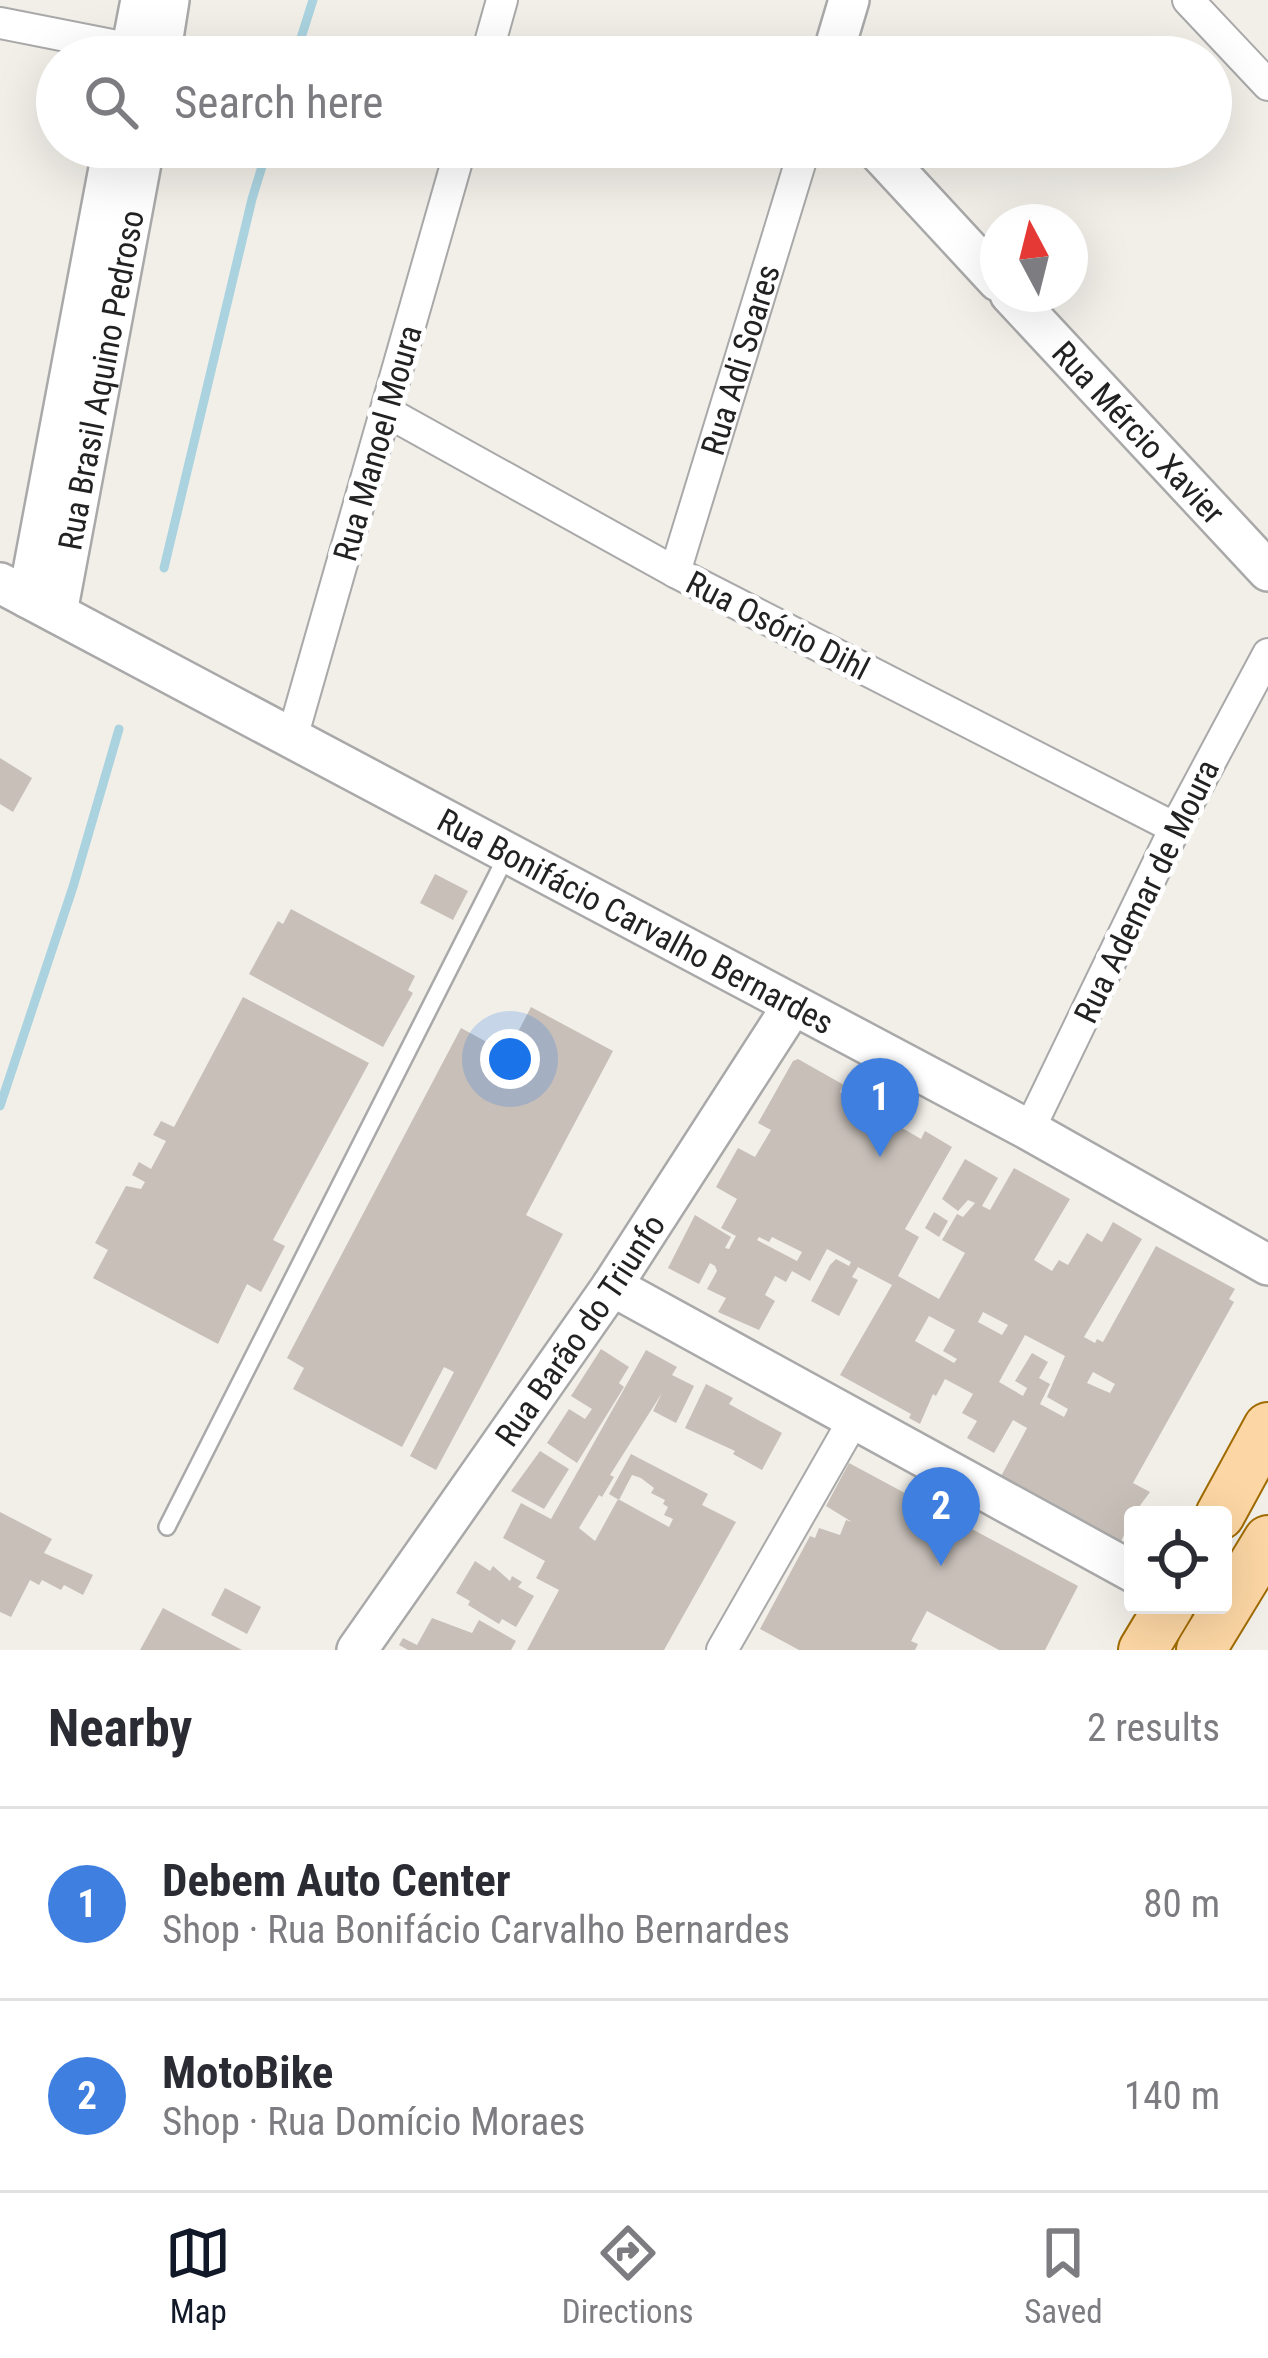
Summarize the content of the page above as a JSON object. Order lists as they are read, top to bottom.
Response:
{
  "streets": {
    "street": [
      "Rua Adi Soares",
      "Rua Brasil Aquino Pedroso",
      "Rua Mércio Xavier",
      "Rua Manoel Moura",
      "Rua Osório Dihl",
      "Rua Ademar de Moura",
      "Rua Bonifácio Carvalho Bernardes",
      "Rua Barão do Triunfo"
    ]
  },
  "crossings": [
    ["Rua Adi Soares", "Rua Osório Dihl"],
    ["Rua Brasil Aquino Pedroso", "Rua Bonifácio Carvalho Bernardes"],
    ["Rua Manoel Moura", "Rua Osório Dihl"],
    ["Rua Manoel Moura", "Rua Bonifácio Carvalho Bernardes"],
    ["Rua Osório Dihl", "Rua Ademar de Moura"],
    ["Rua Ademar de Moura", "Rua Bonifácio Carvalho Bernardes"],
    ["Rua Bonifácio Carvalho Bernardes", "Rua Barão do Triunfo"]
  ],
  "north": "top",
  "page": {
    "search": "Search here",
    "pins": ["1", "2"],
    "heading": ["Nearby", "2 results"],
    "list": [
      {
        "mark": "1",
        "name": "Debem Auto Center",
        "note": "Shop · Rua Bonifácio Carvalho Bernardes",
        "value": "80 m"
      },
      {
        "mark": "2",
        "name": "MotoBike",
        "note": "Shop · Rua Domício Moraes",
        "value": "140 m"
      }
    ],
    "nav": ["Map", "Directions", "Saved"]
  }
}
